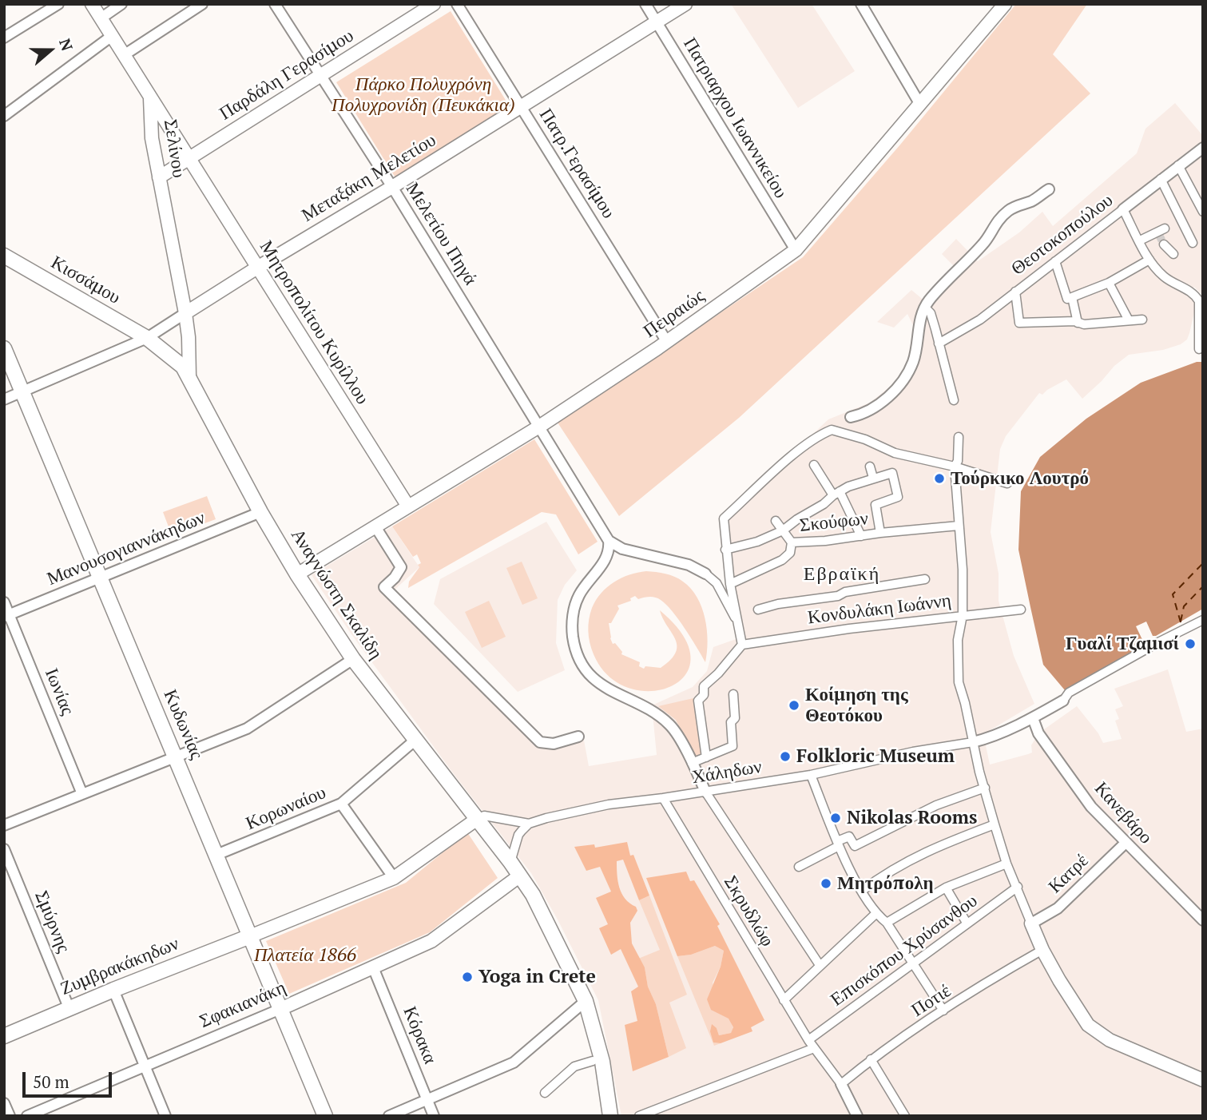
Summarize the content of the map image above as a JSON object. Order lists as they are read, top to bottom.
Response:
{
  "streets": {
    "main road": [
      "Κισσάμου",
      "Αναγνώστη Σκαλίδη",
      "Κυδωνίας",
      "Ζυμβρακάκηδων"
    ],
    "street": [
      "Παρδάλη Γερασίμου",
      "Πατριαρχου Ιωαννικείου",
      "Σελίνου",
      "Πατρ.Γερασίμου",
      "Μεταξάκη Μελετίου",
      "Μελετίου Πηγά",
      "Θεοτοκοπούλου",
      "Πειραιώς",
      "Μητροπολίτου Κυρίλλου",
      "Σκούφων",
      "Μανουσογιαννάκηδων",
      "Κονδυλάκη Ιωάννη",
      "Ιωνίας",
      "Χάληδων",
      "Κορωναίου",
      "Κανεβάρο",
      "Κατρέ",
      "Σκρυδλώφ",
      "Σμύρνης",
      "Επισκόπου Χρύσανθου",
      "Ποτιέ",
      "Σφακιανάκη",
      "Κόρακα"
    ]
  },
  "crossings": [
    ["Παρδάλη Γερασίμου", "Σελίνου"],
    ["Παρδάλη Γερασίμου", "Μελετίου Πηγά"],
    ["Παρδάλη Γερασίμου", "Μητροπολίτου Κυρίλλου"],
    ["Πατριαρχου Ιωαννικείου", "Μεταξάκη Μελετίου"],
    ["Πατριαρχου Ιωαννικείου", "Πειραιώς"],
    ["Σελίνου", "Μεταξάκη Μελετίου"],
    ["Σελίνου", "Μητροπολίτου Κυρίλλου"],
    ["Σελίνου", "Αναγνώστη Σκαλίδη"],
    ["Πατρ.Γερασίμου", "Μεταξάκη Μελετίου"],
    ["Πατρ.Γερασίμου", "Πειραιώς"],
    ["Μεταξάκη Μελετίου", "Μελετίου Πηγά"],
    ["Μεταξάκη Μελετίου", "Μητροπολίτου Κυρίλλου"],
    ["Μελετίου Πηγά", "Πειραιώς"],
    ["Κισσάμου", "Αναγνώστη Σκαλίδη"],
    ["Πειραιώς", "Μητροπολίτου Κυρίλλου"],
    ["Πειραιώς", "Αναγνώστη Σκαλίδη"],
    ["Μανουσογιαννάκηδων", "Αναγνώστη Σκαλίδη"],
    ["Μανουσογιαννάκηδων", "Ιωνίας"],
    ["Μανουσογιαννάκηδων", "Κυδωνίας"],
    ["Αναγνώστη Σκαλίδη", "Κορωναίου"],
    ["Αναγνώστη Σκαλίδη", "Σφακιανάκη"],
    ["Κυδωνίας", "Κορωναίου"],
    ["Κυδωνίας", "Ζυμβρακάκηδων"],
    ["Κυδωνίας", "Σφακιανάκη"],
    ["Χάληδων", "Σκρυδλώφ"],
    ["Κανεβάρο", "Κατρέ"],
    ["Σκρυδλώφ", "Επισκόπου Χρύσανθου"],
    ["Σκρυδλώφ", "Ποτιέ"],
    ["Σμύρνης", "Ζυμβρακάκηδων"],
    ["Σφακιανάκη", "Κόρακα"]
  ],
  "districts": ["Εβραϊκή"],
  "parks": ["Πάρκο Πολυχρόνη Πολυχρονίδη (Πευκάκια)", "Πλατεία 1866"],
  "places": [
    "Τούρκικο Λουτρό",
    "Γυαλί Τζαμισί",
    "Κοίμηση της Θεοτόκου",
    "Folkloric Museum",
    "Nikolas Rooms",
    "Μητρόπολη",
    "Yoga in Crete"
  ],
  "scale_bar": "50 m",
  "north": "right"
}
